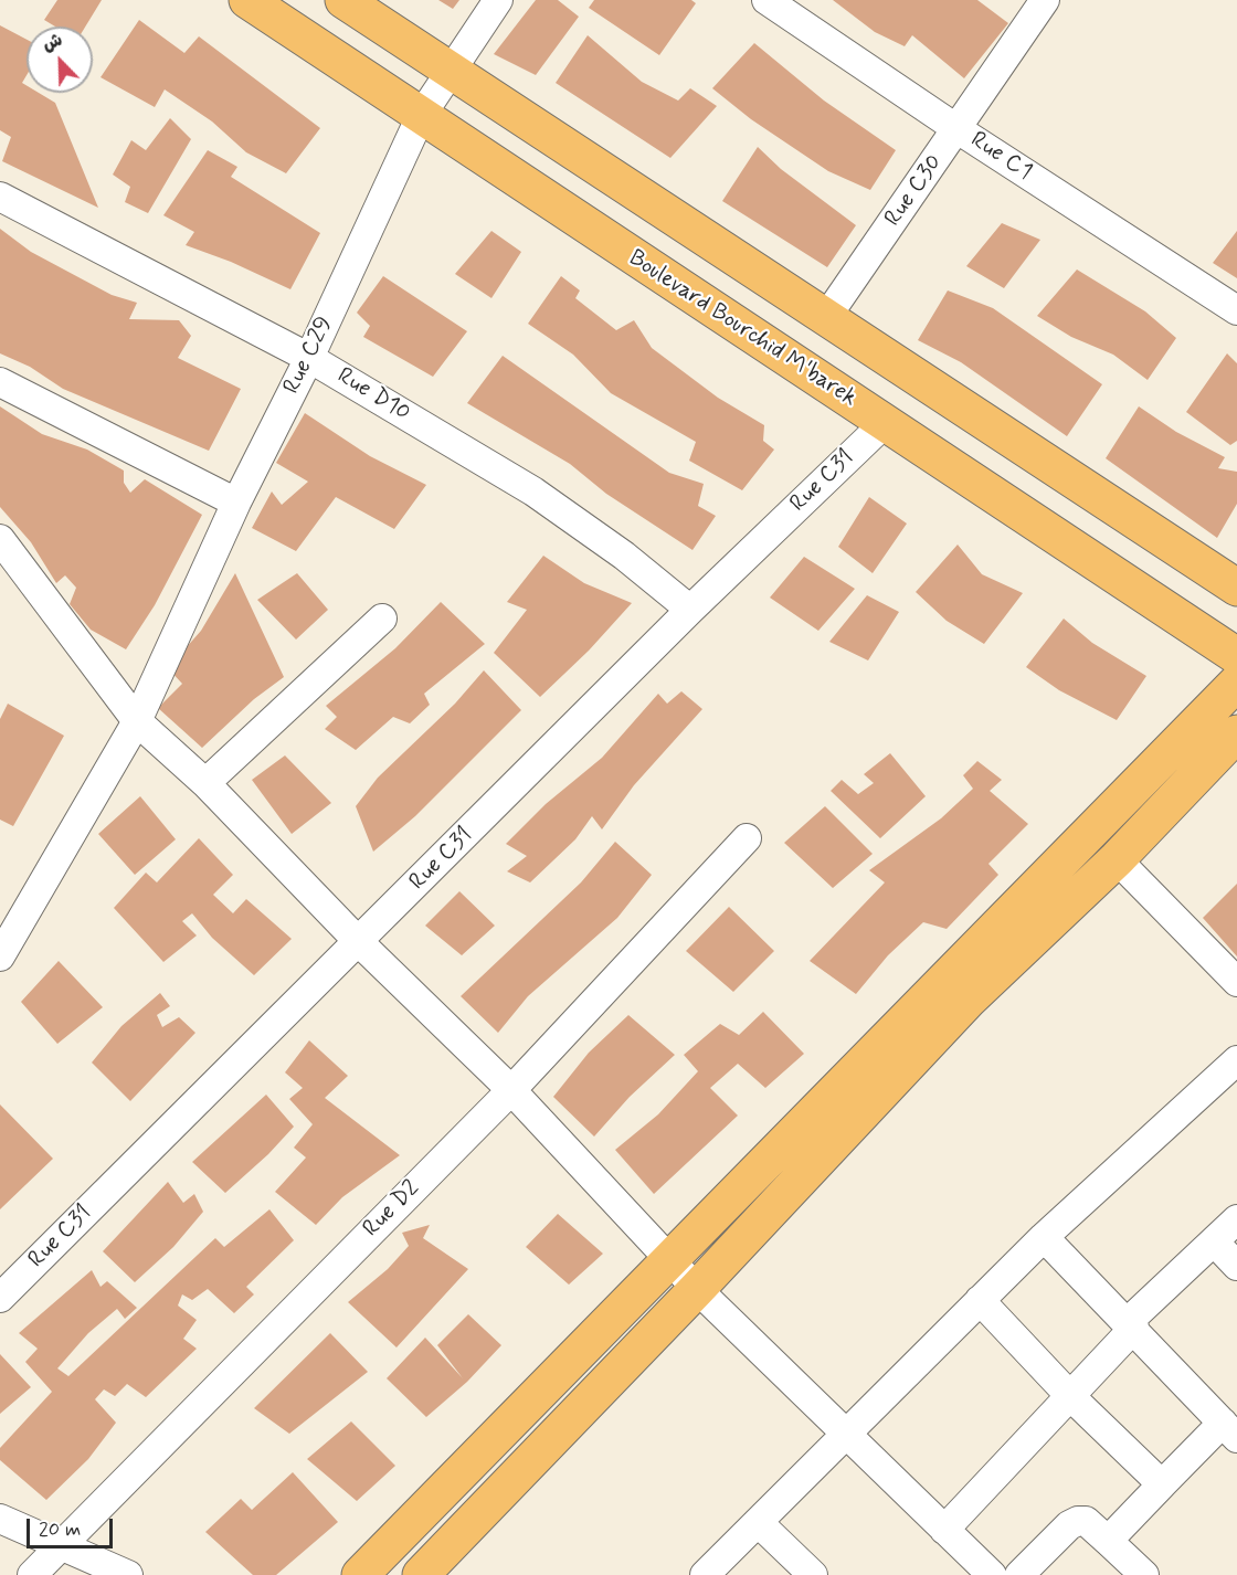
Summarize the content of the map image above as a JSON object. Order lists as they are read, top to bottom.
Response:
{
  "streets": {
    "main road": ["Boulevard Bourchid M'barek"],
    "street": [
      "Rue C1",
      "Rue C30",
      "Rue C29",
      "Rue D10",
      "Rue C31",
      "Rue D2"
    ]
  },
  "crossings": [
    ["Rue C1", "Rue C30"],
    ["Boulevard Bourchid M'barek", "Rue C29"],
    ["Boulevard Bourchid M'barek", "Rue C31"],
    ["Rue C29", "Rue D10"],
    ["Rue D10", "Rue C31"]
  ],
  "scale_bar": "20 m",
  "north": "top left"
}
